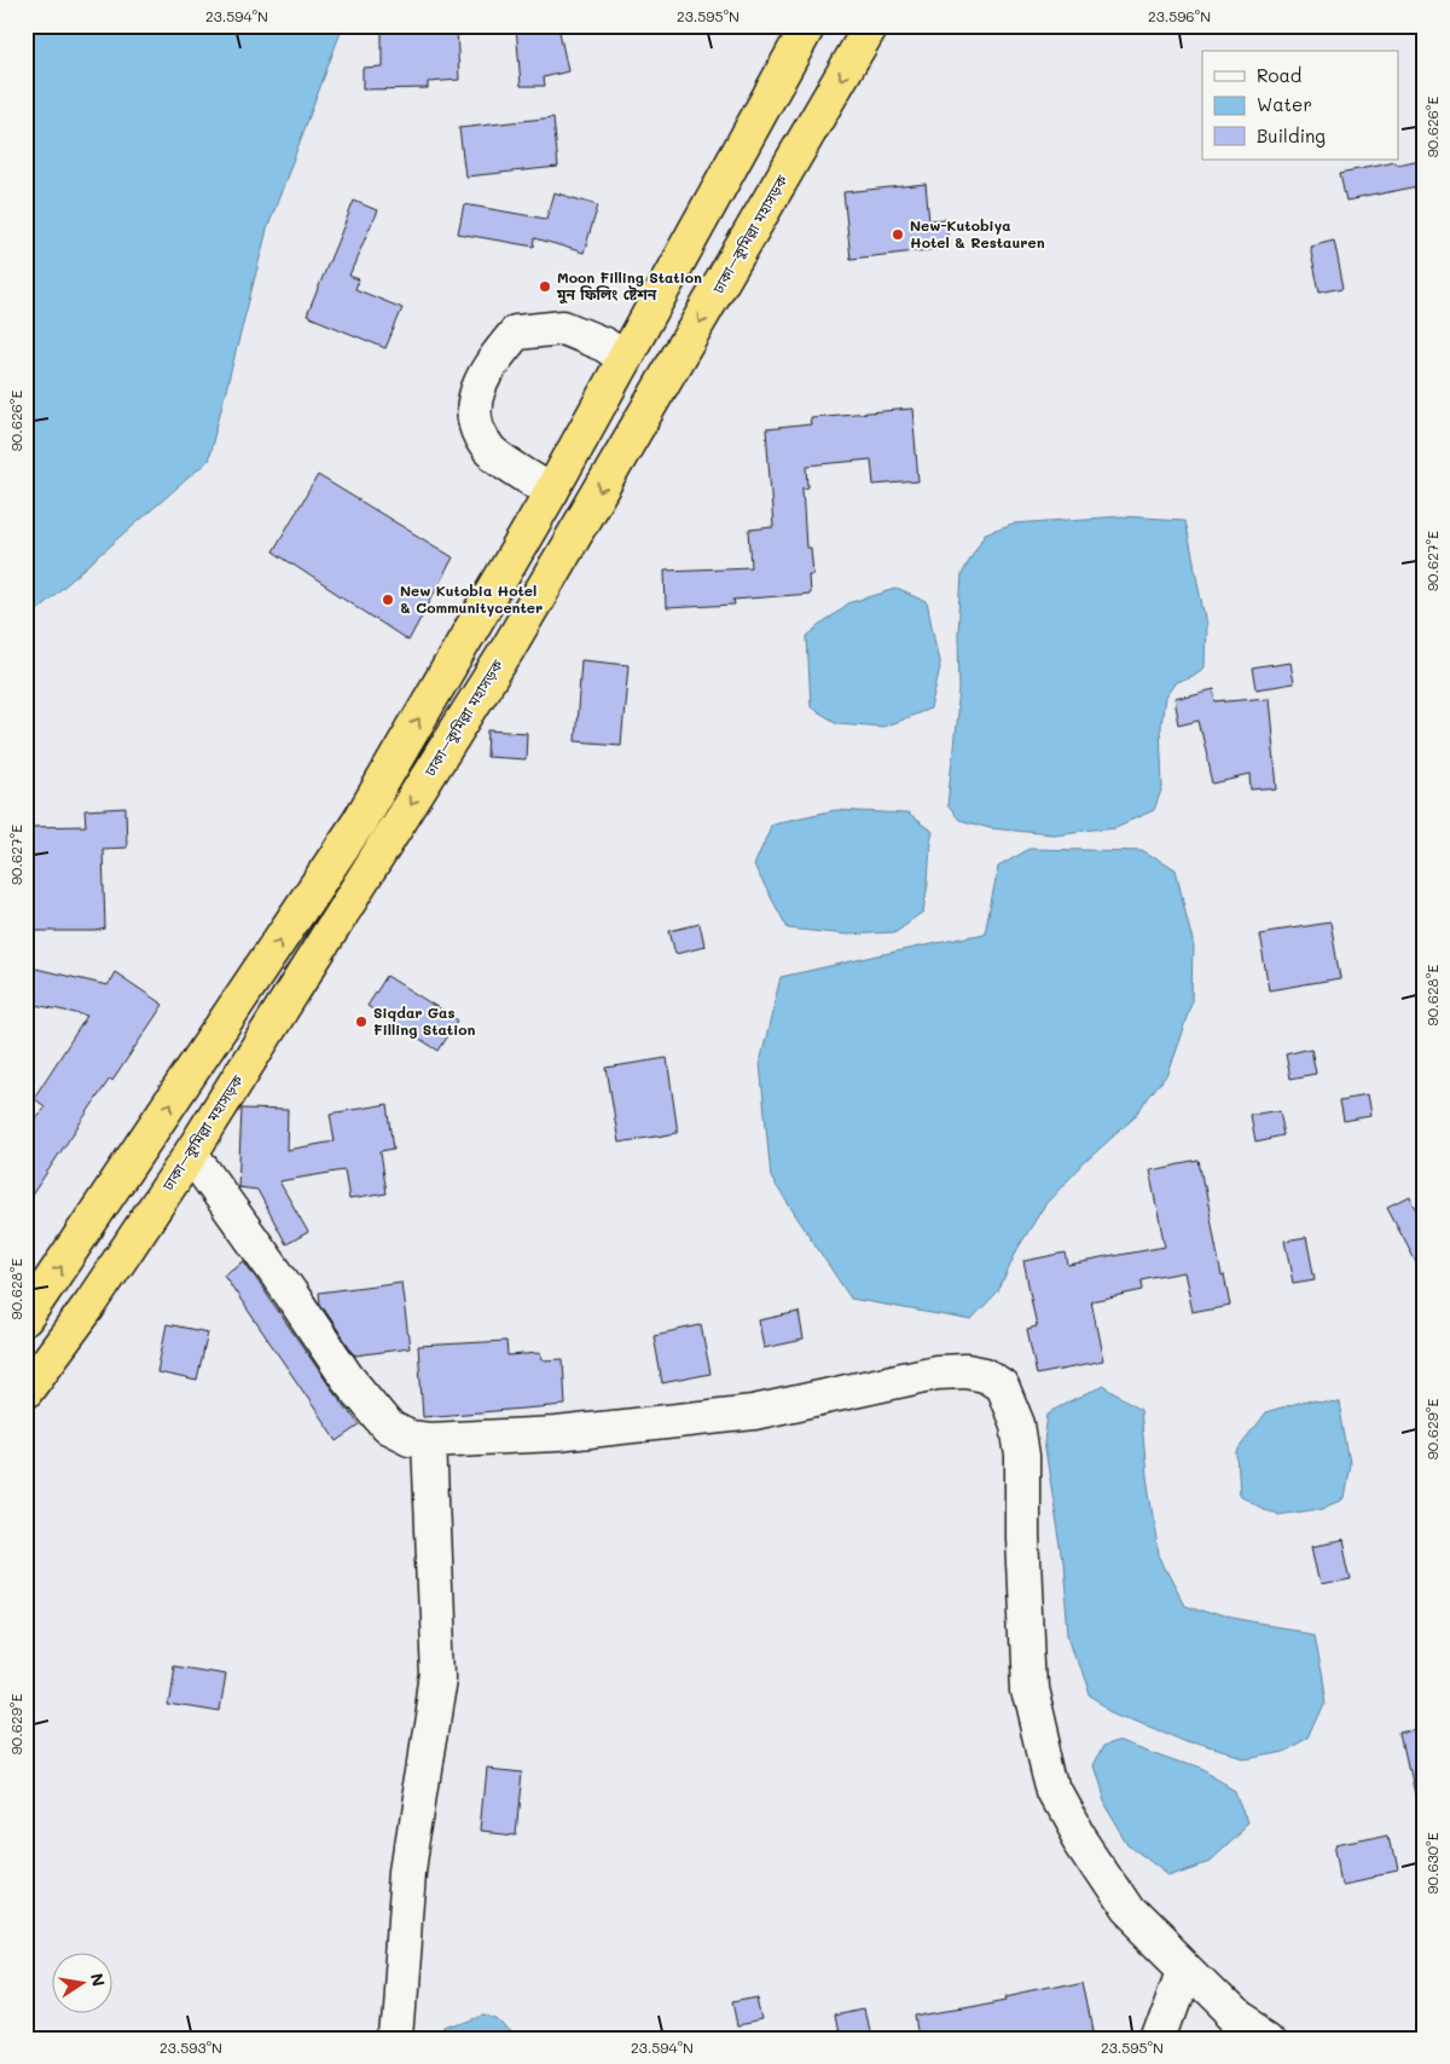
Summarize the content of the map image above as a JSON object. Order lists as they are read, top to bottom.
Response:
{
  "streets": {
    "highway": ["ঢাকা–কুমিল্লা মহাসড়ক"]
  },
  "places": [
    "New-Kutobiya Hotel & Restauren",
    "Moon Filling Station মুন ফিলিং ষ্টেশন",
    "New Kutobia Hotel & Communitycenter",
    "Siqdar Gas Filling Station"
  ],
  "legend": ["Road", "Water", "Building"],
  "north": "right",
  "coordinates": [
    "23.594°N",
    "23.595°N",
    "23.596°N",
    "90.626°E",
    "90.627°E",
    "90.628°E",
    "90.629°E",
    "90.630°E",
    "23.593°N"
  ]
}
